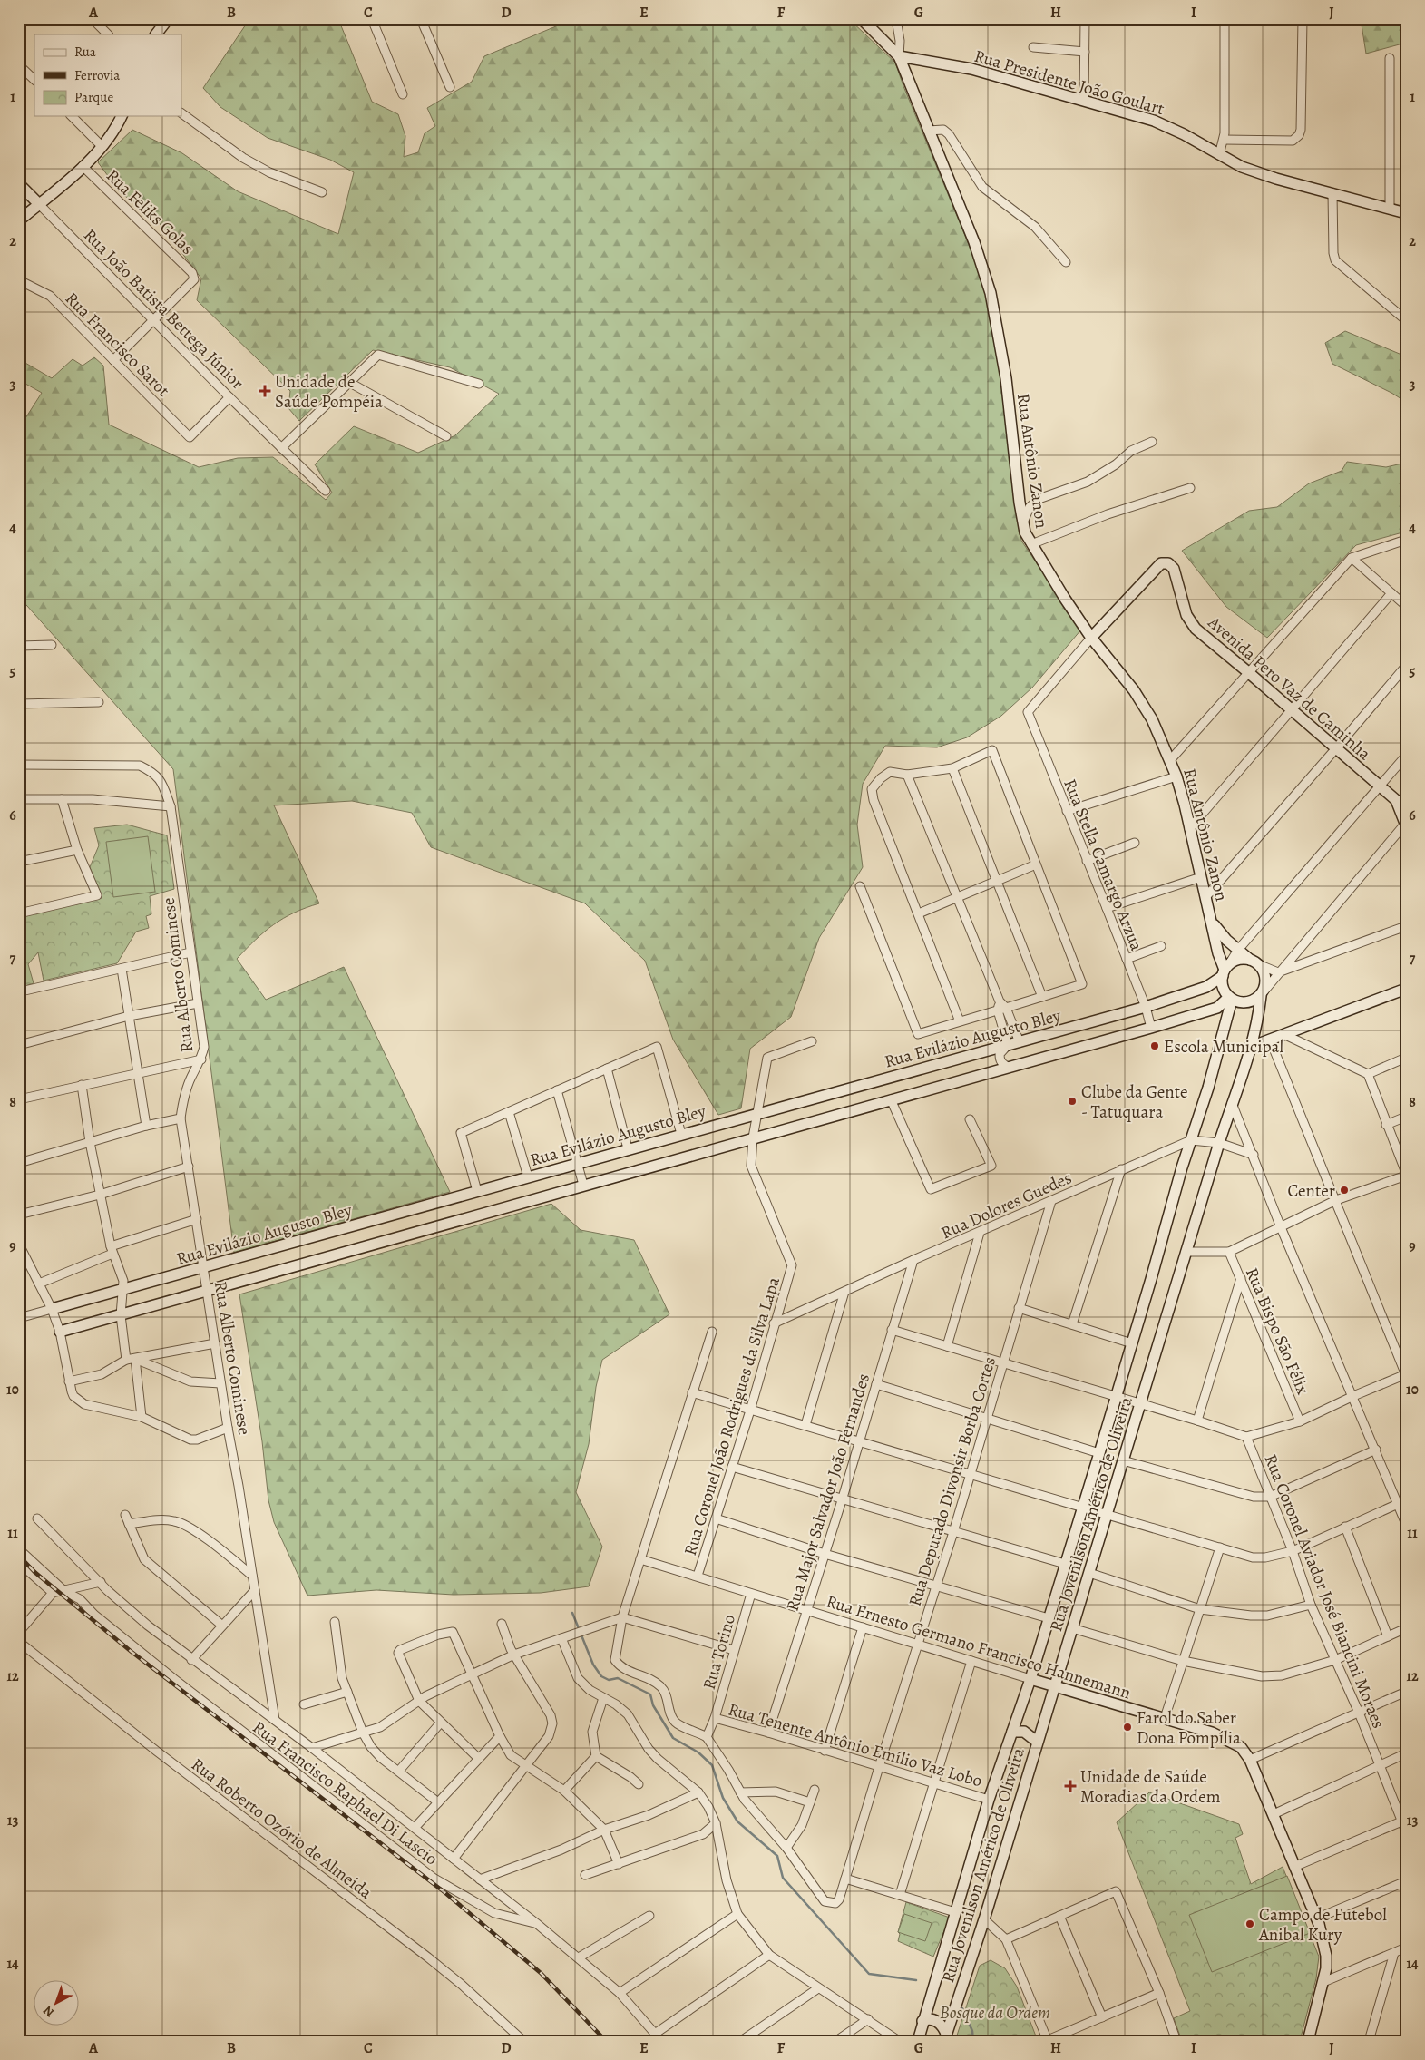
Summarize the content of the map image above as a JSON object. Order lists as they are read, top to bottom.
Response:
{
  "streets": {
    "main road": [
      "Rua Presidente João Goulart",
      "Rua João Batista Bettega Júnior",
      "Rua Antônio Zanon",
      "Avenida Pero Vaz de Caminha",
      "Rua Evilázio Augusto Bley",
      "Rua Jovenilson Américo de Oliveira",
      "Rua Ernesto Germano Francisco Hannemann"
    ],
    "street": [
      "Rua Feliks Golas",
      "Rua Francisco Sarot",
      "Rua Stella Camargo Arzua",
      "Rua Alberto Cominese",
      "Rua Dolores Guedes",
      "Rua Bispo São Félix",
      "Rua Coronel João Rodrigues da Silva Lapa",
      "Rua Deputado Divonsir Borba Cortes",
      "Rua Major Salvador João Fernandes",
      "Rua Coronel Aviador José Biancini Moraes",
      "Rua Torino",
      "Rua Tenente Antônio Emílio Vaz Lobo",
      "Rua Francisco Raphael Di Lascio",
      "Rua Roberto Ozório de Almeida"
    ]
  },
  "crossings": [
    ["Rua Presidente João Goulart", "Rua Antônio Zanon"],
    ["Rua Feliks Golas", "Rua João Batista Bettega Júnior"],
    ["Rua João Batista Bettega Júnior", "Rua Francisco Sarot"],
    ["Rua Antônio Zanon", "Avenida Pero Vaz de Caminha"],
    ["Rua Antônio Zanon", "Rua Stella Camargo Arzua"],
    ["Rua Antônio Zanon", "Rua Evilázio Augusto Bley"],
    ["Rua Antônio Zanon", "Rua Jovenilson Américo de Oliveira"],
    ["Avenida Pero Vaz de Caminha", "Rua Stella Camargo Arzua"],
    ["Rua Stella Camargo Arzua", "Rua Evilázio Augusto Bley"],
    ["Rua Alberto Cominese", "Rua Evilázio Augusto Bley"],
    ["Rua Evilázio Augusto Bley", "Rua Coronel João Rodrigues da Silva Lapa"],
    ["Rua Evilázio Augusto Bley", "Rua Jovenilson Américo de Oliveira"],
    ["Rua Dolores Guedes", "Rua Coronel João Rodrigues da Silva Lapa"],
    ["Rua Dolores Guedes", "Rua Deputado Divonsir Borba Cortes"],
    ["Rua Dolores Guedes", "Rua Major Salvador João Fernandes"],
    ["Rua Dolores Guedes", "Rua Jovenilson Américo de Oliveira"],
    ["Rua Coronel João Rodrigues da Silva Lapa", "Rua Ernesto Germano Francisco Hannemann"],
    ["Rua Deputado Divonsir Borba Cortes", "Rua Ernesto Germano Francisco Hannemann"],
    ["Rua Deputado Divonsir Borba Cortes", "Rua Tenente Antônio Emílio Vaz Lobo"],
    ["Rua Major Salvador João Fernandes", "Rua Ernesto Germano Francisco Hannemann"],
    ["Rua Major Salvador João Fernandes", "Rua Tenente Antônio Emílio Vaz Lobo"],
    ["Rua Jovenilson Américo de Oliveira", "Rua Ernesto Germano Francisco Hannemann"],
    ["Rua Jovenilson Américo de Oliveira", "Rua Tenente Antônio Emílio Vaz Lobo"],
    ["Rua Ernesto Germano Francisco Hannemann", "Rua Torino"],
    ["Rua Torino", "Rua Tenente Antônio Emílio Vaz Lobo"]
  ],
  "parks": ["Bosque da Ordem"],
  "places": {
    "health": ["Unidade de Saúde Pompéia", "Unidade de Saúde Moradias da Ordem"],
    "other": [
      "Escola Municipal",
      "Clube da Gente - Tatuquara",
      "Center",
      "Farol do Saber Dona Pompília",
      "Campo de Futebol Anibal Kury"
    ]
  },
  "legend": ["Rua", "Ferrovia", "Parque"],
  "north": "bottom left",
  "grid": {
    "columns": [
      "A",
      "B",
      "C",
      "D",
      "E",
      "F",
      "G",
      "H",
      "I",
      "J"
    ],
    "rows": [
      "1",
      "2",
      "3",
      "4",
      "5",
      "6",
      "7",
      "8",
      "9",
      "10",
      "11",
      "12",
      "13",
      "14"
    ]
  }
}
